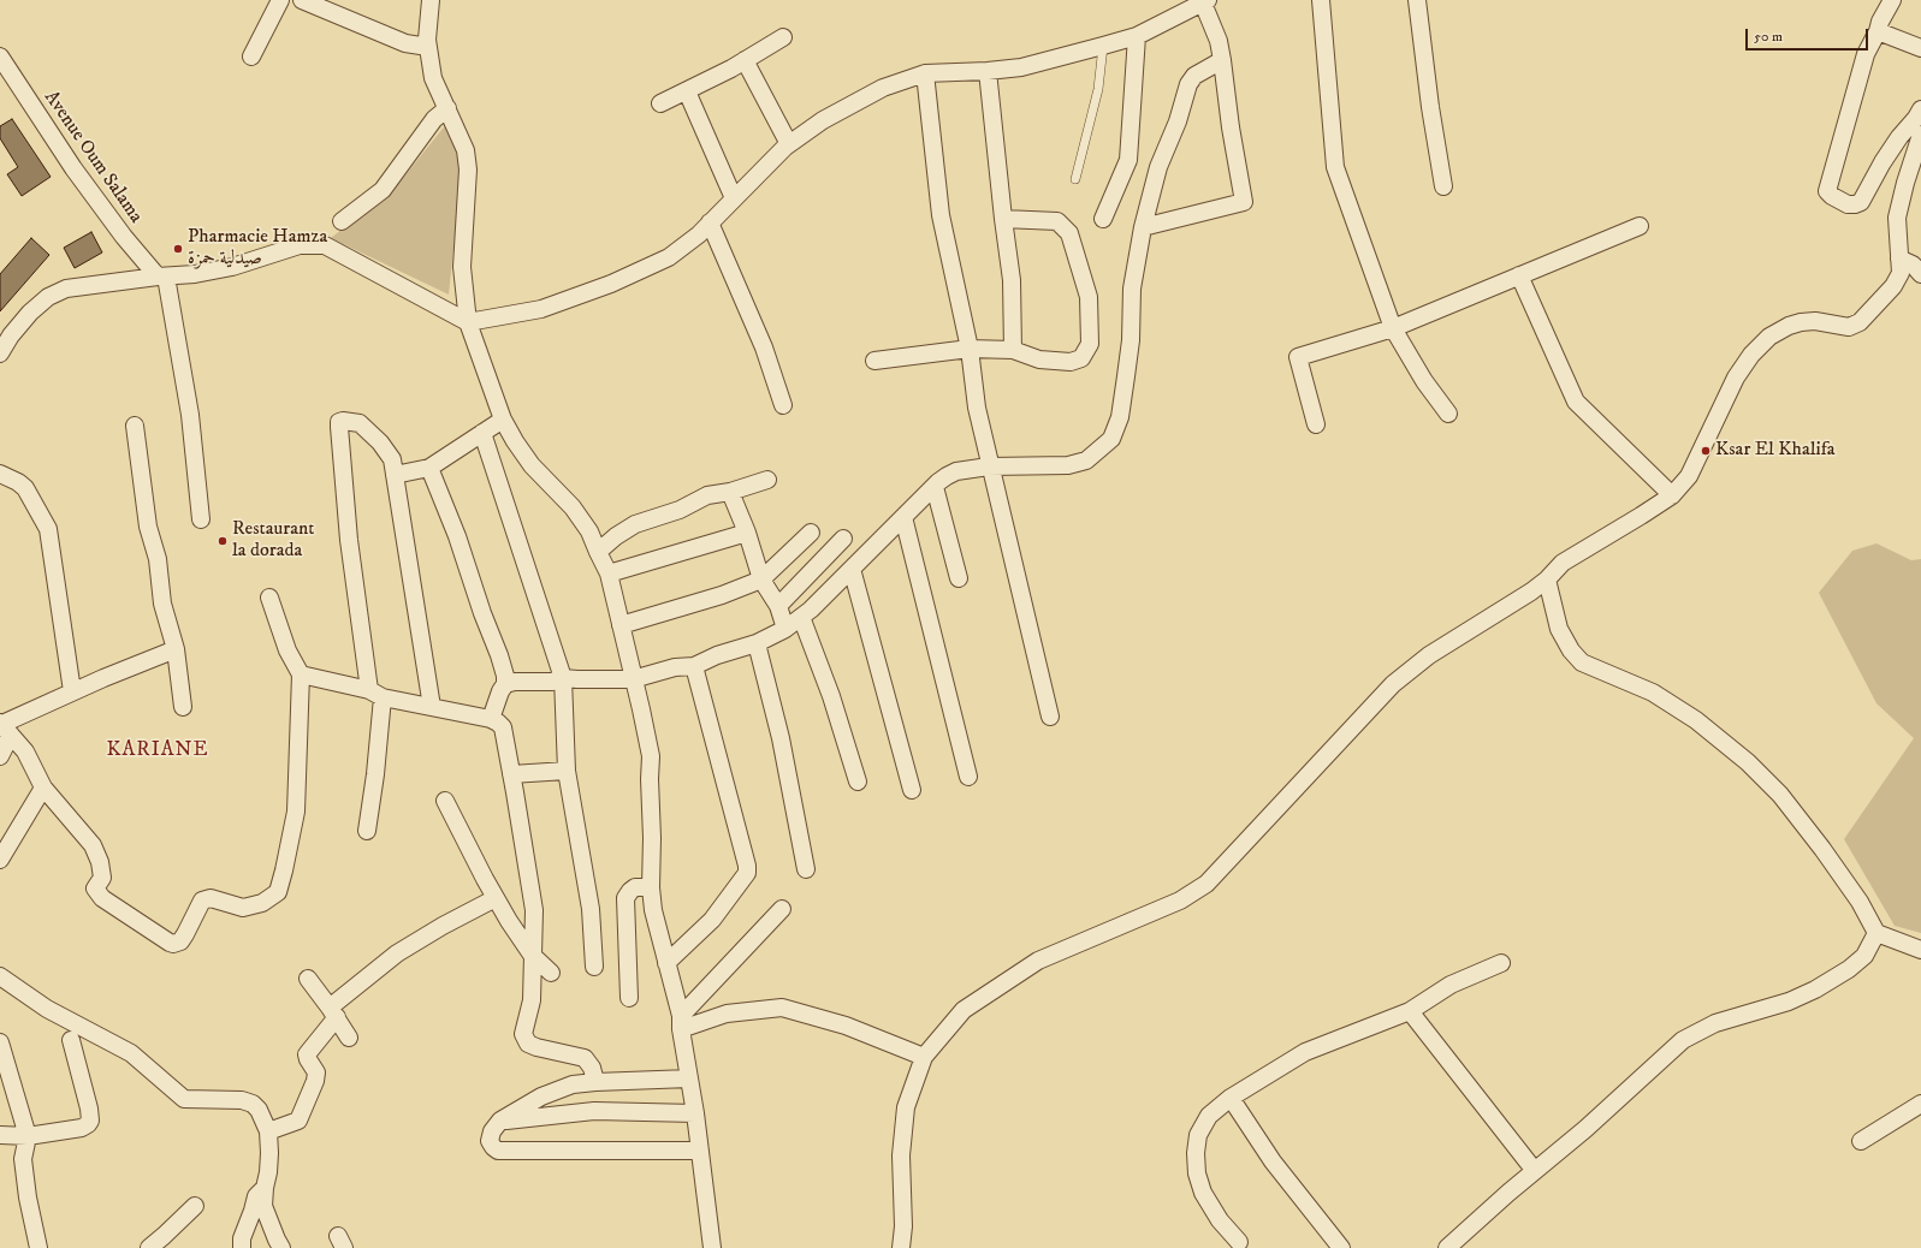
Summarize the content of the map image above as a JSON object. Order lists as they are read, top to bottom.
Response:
{
  "streets": {
    "street": ["Avenue Oum Salama"]
  },
  "districts": ["KARIANE"],
  "places": ["Pharmacie Hamza صيدلية حمزة", "Ksar El Khalifa", "Restaurant la dorada"],
  "scale_bar": "50 m"
}
